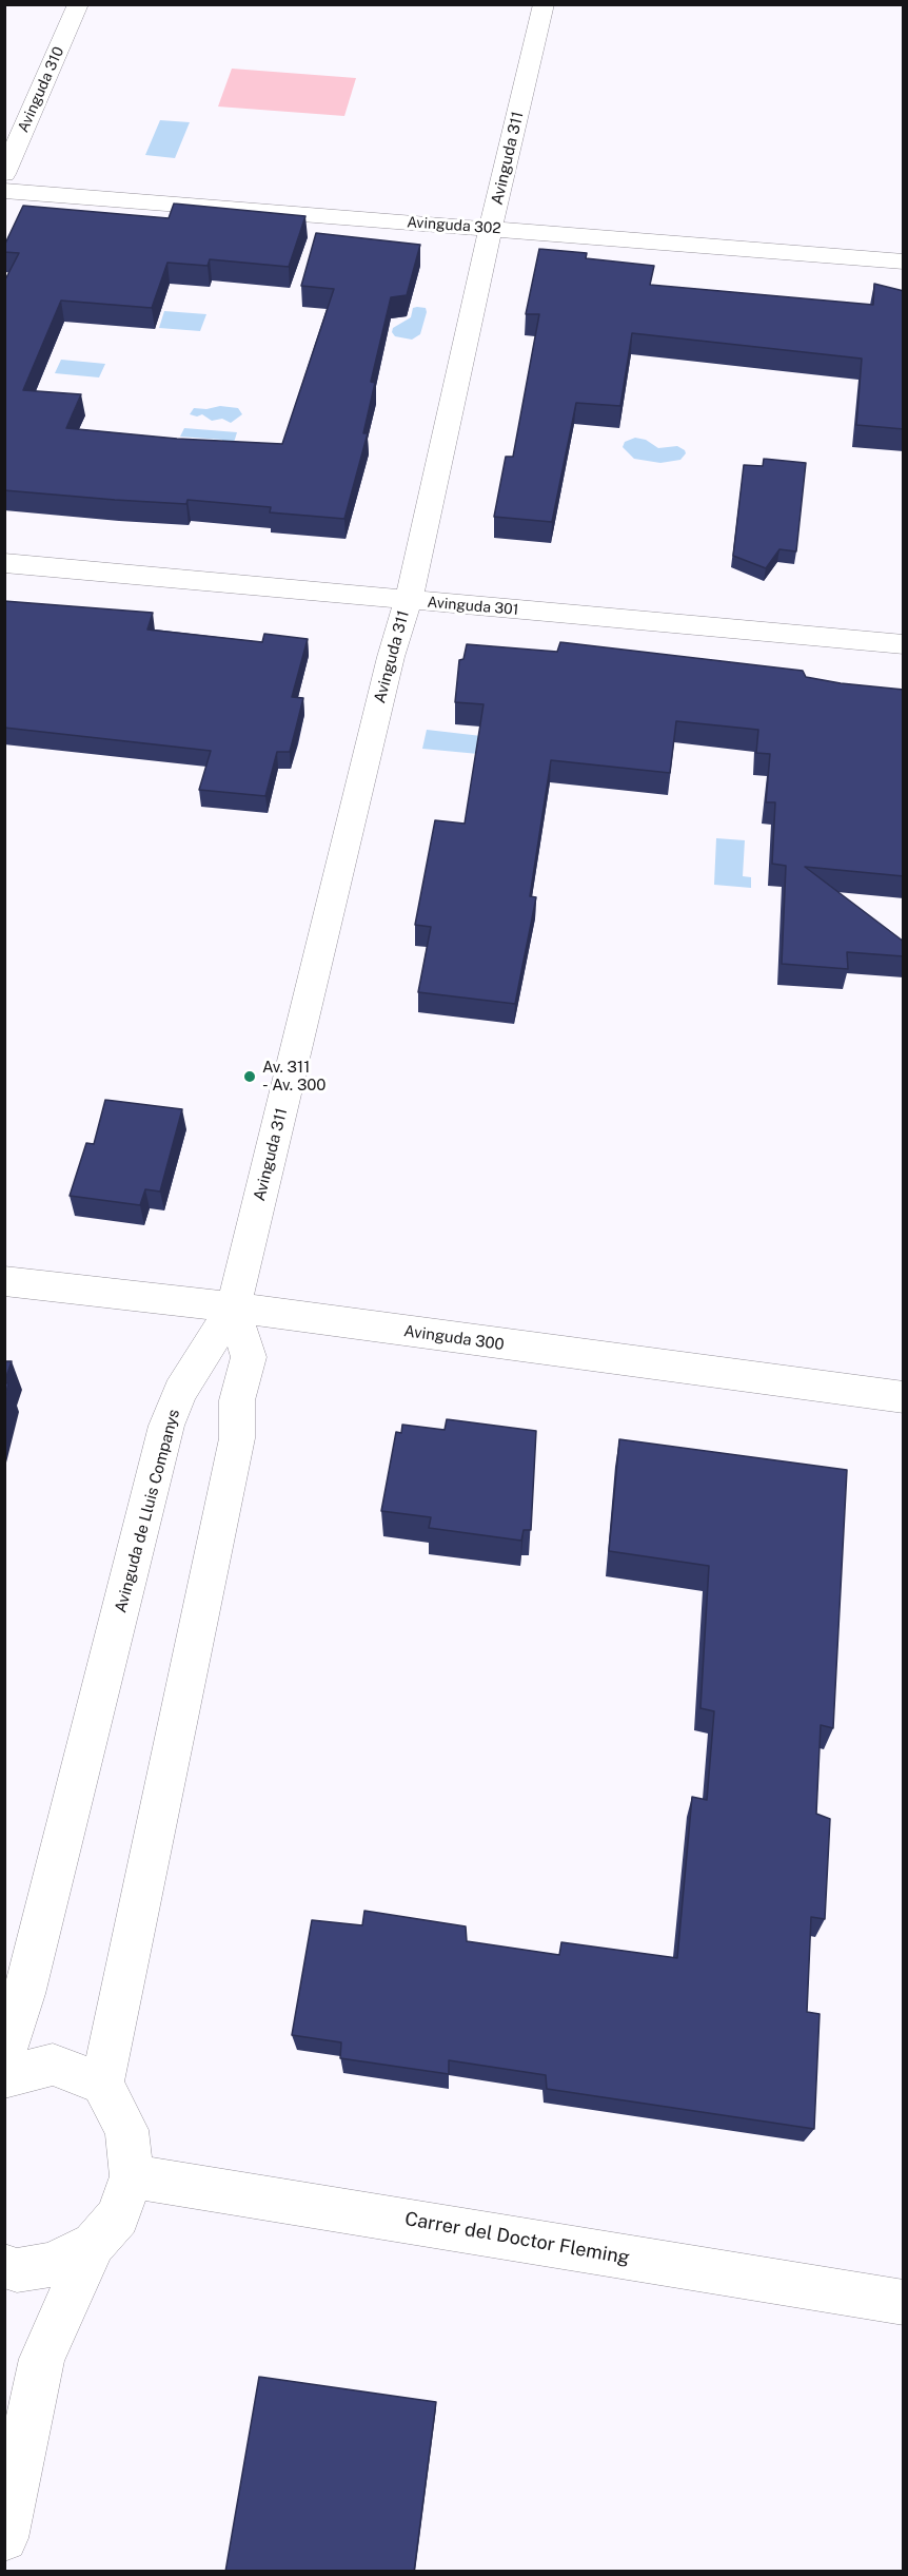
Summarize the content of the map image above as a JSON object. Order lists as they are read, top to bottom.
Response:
{
  "streets": {
    "street": [
      "Avinguda 310",
      "Avinguda 311",
      "Avinguda 302",
      "Avinguda 301",
      "Avinguda 300",
      "Avinguda de Lluis Companys",
      "Carrer del Doctor Fleming"
    ]
  },
  "crossings": [
    ["Avinguda 311", "Avinguda 302"],
    ["Avinguda 311", "Avinguda 301"],
    ["Avinguda 311", "Avinguda 300"],
    ["Avinguda 311", "Avinguda de Lluis Companys"],
    ["Avinguda 300", "Avinguda de Lluis Companys"]
  ],
  "places": ["Av. 311 - Av. 300"]
}
